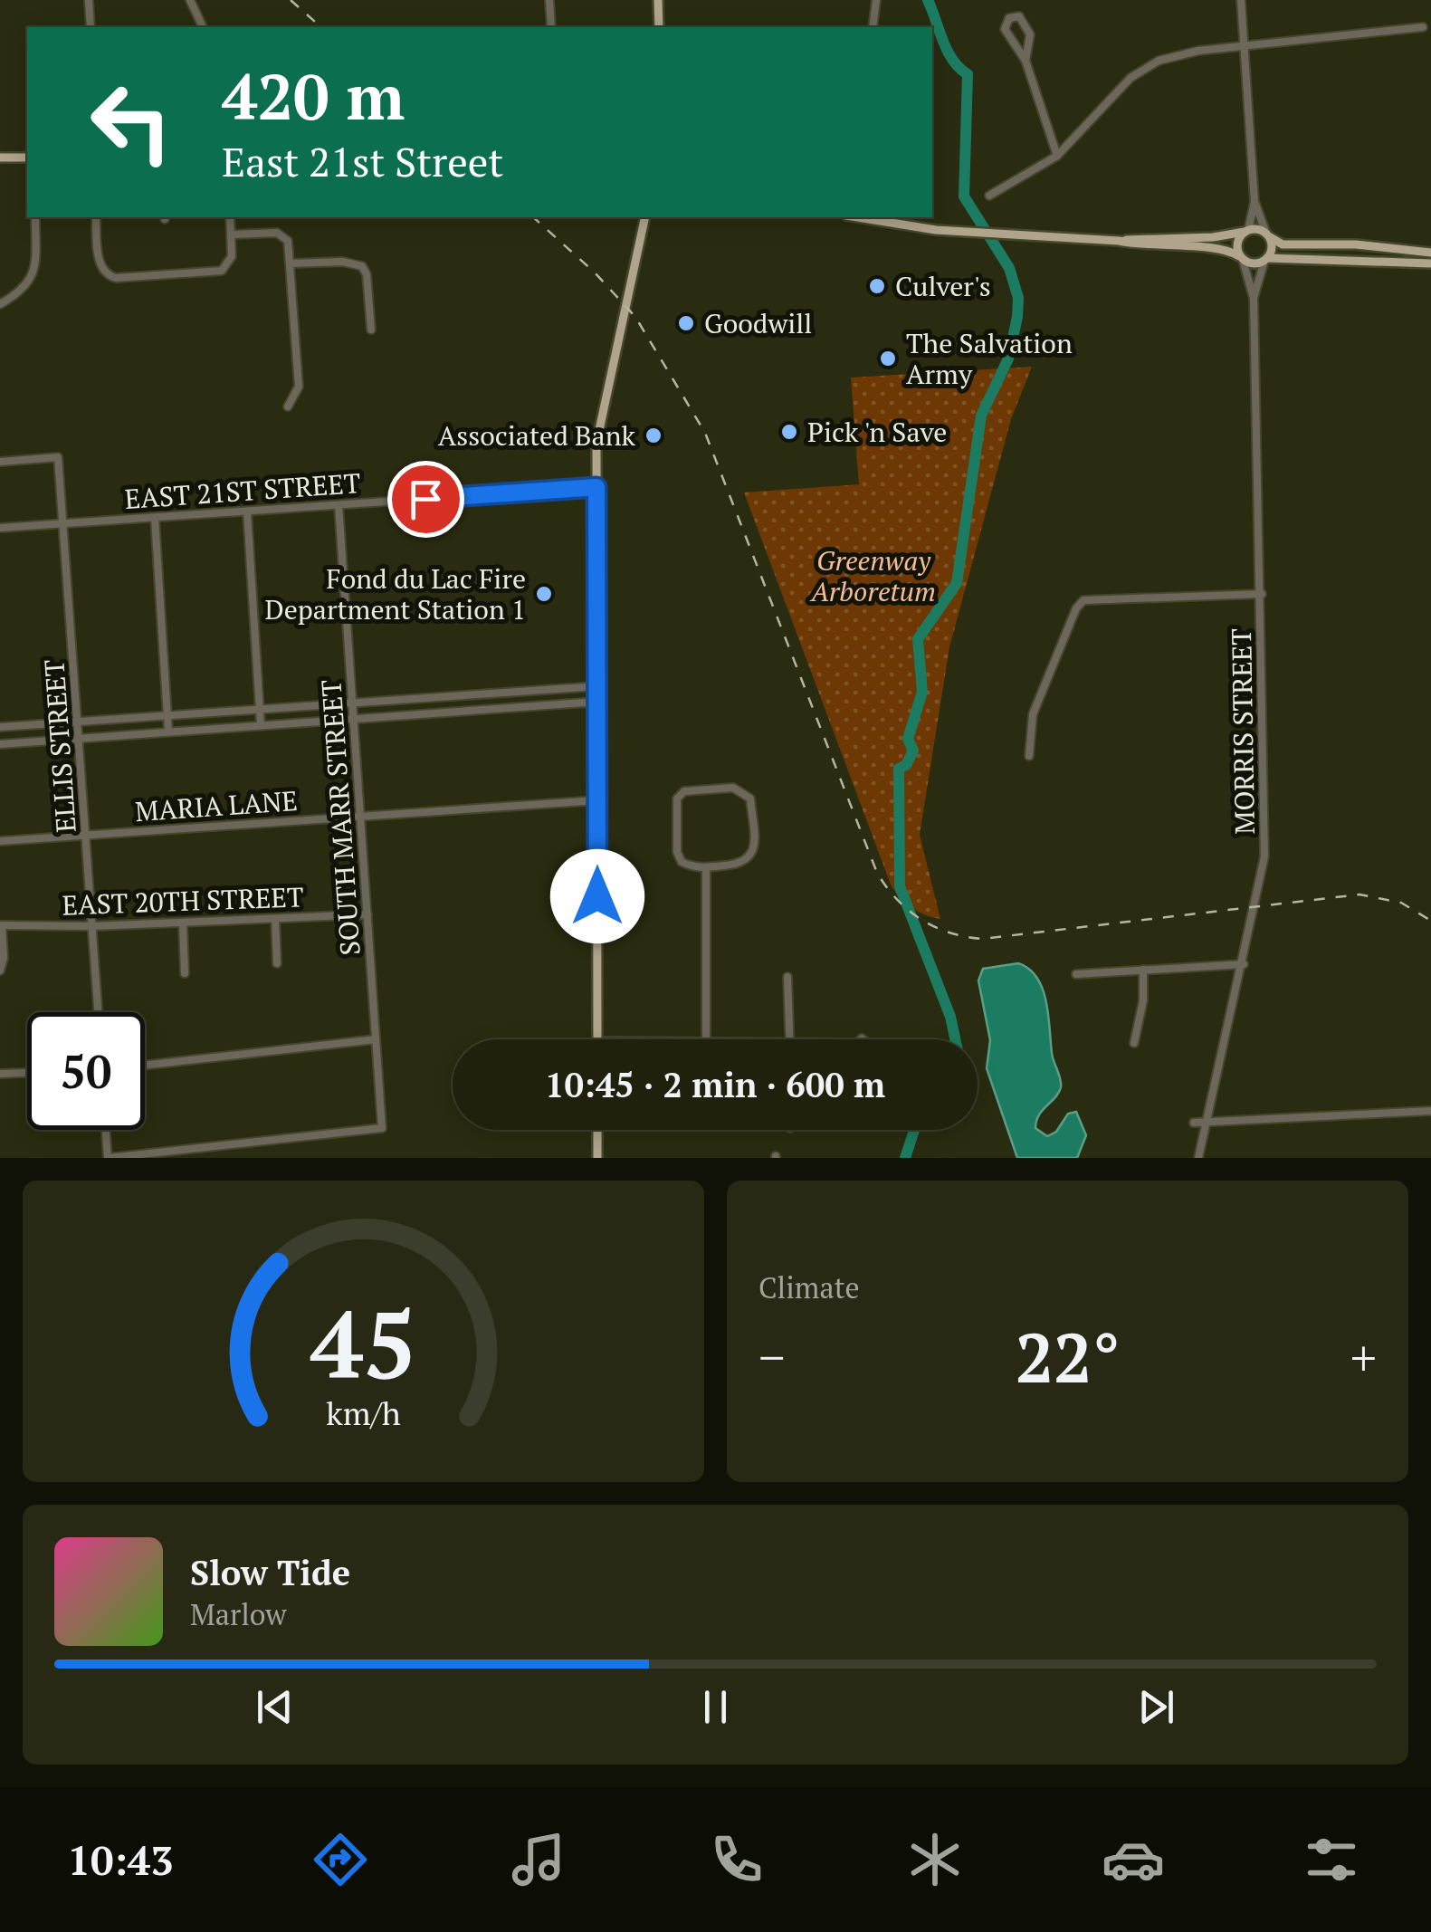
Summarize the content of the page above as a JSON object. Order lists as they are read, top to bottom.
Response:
{
  "streets": {
    "street": [
      "EAST 21ST STREET",
      "MORRIS STREET",
      "ELLIS STREET",
      "MARIA LANE",
      "SOUTH MARR STREET",
      "EAST 20TH STREET"
    ]
  },
  "crossings": [
    ["EAST 21ST STREET", "ELLIS STREET"],
    ["EAST 21ST STREET", "SOUTH MARR STREET"],
    ["ELLIS STREET", "MARIA LANE"],
    ["ELLIS STREET", "EAST 20TH STREET"],
    ["MARIA LANE", "SOUTH MARR STREET"],
    ["SOUTH MARR STREET", "EAST 20TH STREET"]
  ],
  "parks": ["Greenway Arboretum"],
  "places": [
    "Culver's",
    "Goodwill",
    "The Salvation Army",
    "Pick 'n Save",
    "Associated Bank",
    "Fond du Lac Fire Department Station 1"
  ],
  "page": {
    "turn": ["420 m", "East 21st Street"],
    "limit": "50",
    "trip": "10:45 · 2 min · 600 m",
    "tile": "Climate",
    "heat": ["−", "22°", "+"],
    "song": ["Slow Tide", "Marlow"],
    "tabs": "10:43",
    "gauge": ["45", "km/h"]
  }
}
